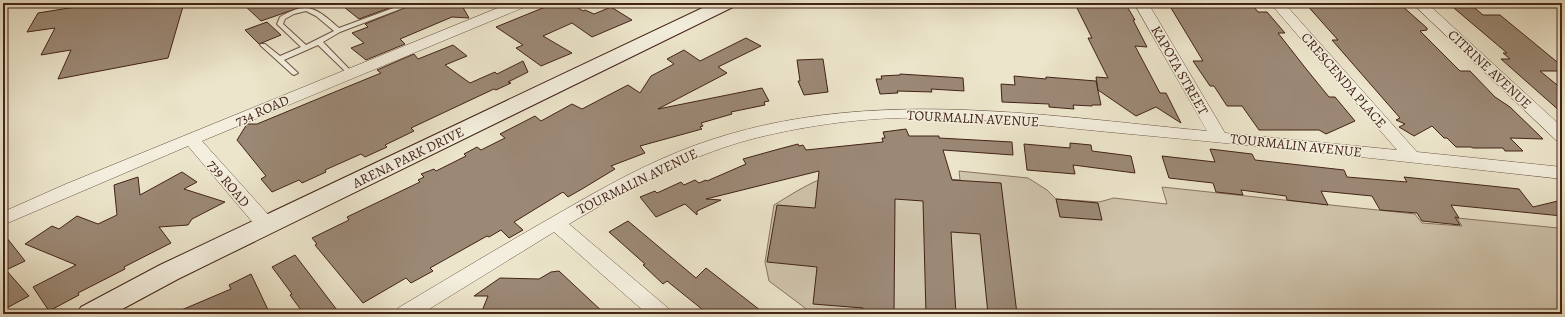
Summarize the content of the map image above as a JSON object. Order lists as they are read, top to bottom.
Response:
{
  "streets": {
    "street": [
      "CITRINE AVENUE",
      "KAPOTA STREET",
      "CRESCENDA PLACE",
      "734 ROAD",
      "TOURMALIN AVENUE",
      "ARENA PARK DRIVE",
      "739 ROAD"
    ]
  },
  "crossings": [
    ["KAPOTA STREET", "TOURMALIN AVENUE"],
    ["CRESCENDA PLACE", "TOURMALIN AVENUE"],
    ["734 ROAD", "739 ROAD"],
    ["ARENA PARK DRIVE", "739 ROAD"]
  ]
}
